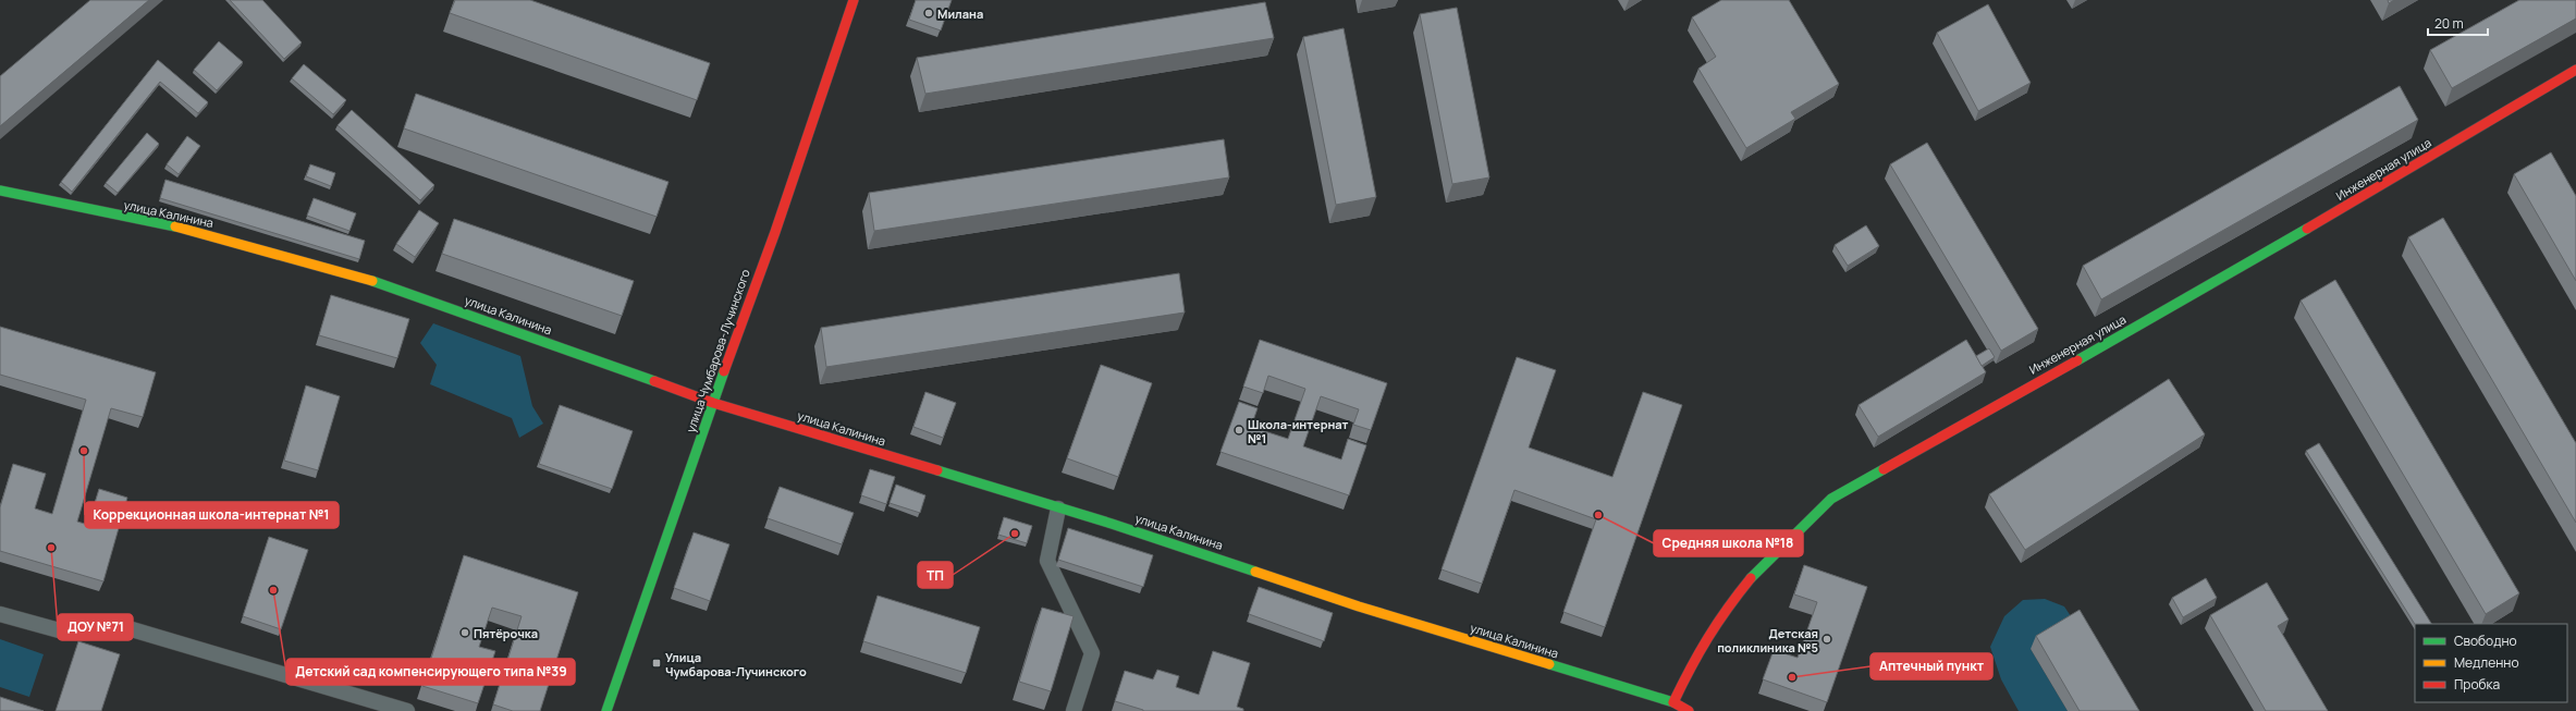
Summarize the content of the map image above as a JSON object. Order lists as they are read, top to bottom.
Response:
{
  "streets": {
    "street": ["Инженерная улица", "улица Калинина", "улица Чумбарова-Лучинского"]
  },
  "crossings": [
    ["Инженерная улица", "улица Калинина"],
    ["улица Калинина", "улица Чумбарова-Лучинского"]
  ],
  "places": {
    "other": [
      "Милана",
      "Школа-интернат №1",
      "Коррекционная школа-интернат №1",
      "Средняя школа №18",
      "ТП",
      "ДОУ №71",
      "Детский сад компенсирующего типа №39",
      "Пятёрочка",
      "Детская поликлиника №5",
      "Аптечный пункт"
    ],
    "transit": ["Улица Чумбарова-Лучинского"]
  },
  "legend": ["Свободно", "Медленно", "Пробка"],
  "scale_bar": "20 m"
}
